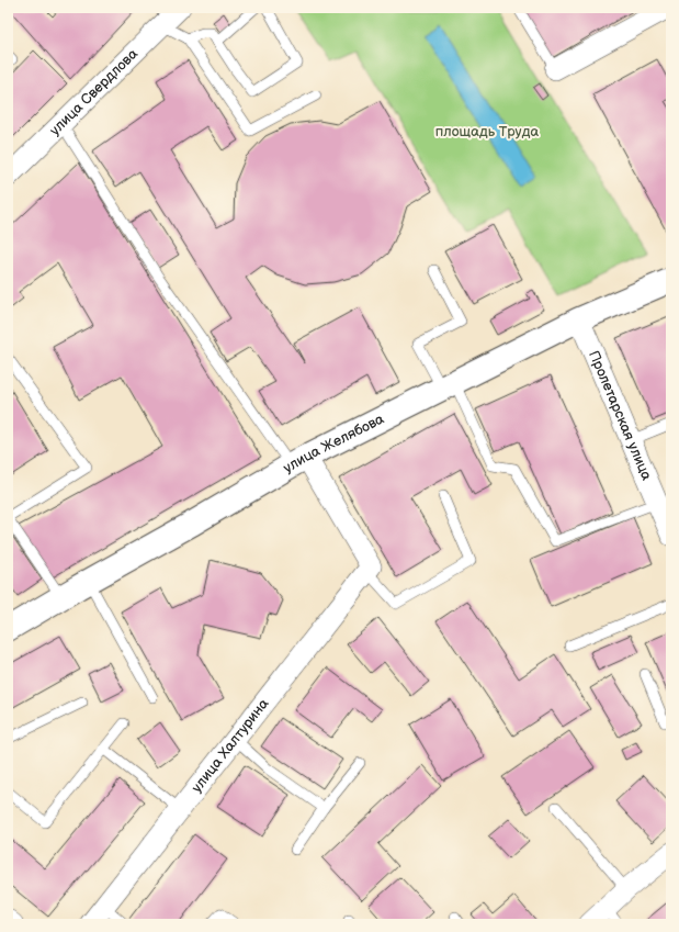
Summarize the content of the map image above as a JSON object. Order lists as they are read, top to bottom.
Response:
{
  "streets": {
    "street": [
      "улица Свердлова",
      "Пролетарская улица",
      "улица Желябова",
      "улица Халтурина"
    ]
  },
  "crossings": [
    ["Пролетарская улица", "улица Желябова"]
  ],
  "parks": ["площадь Труда"]
}
